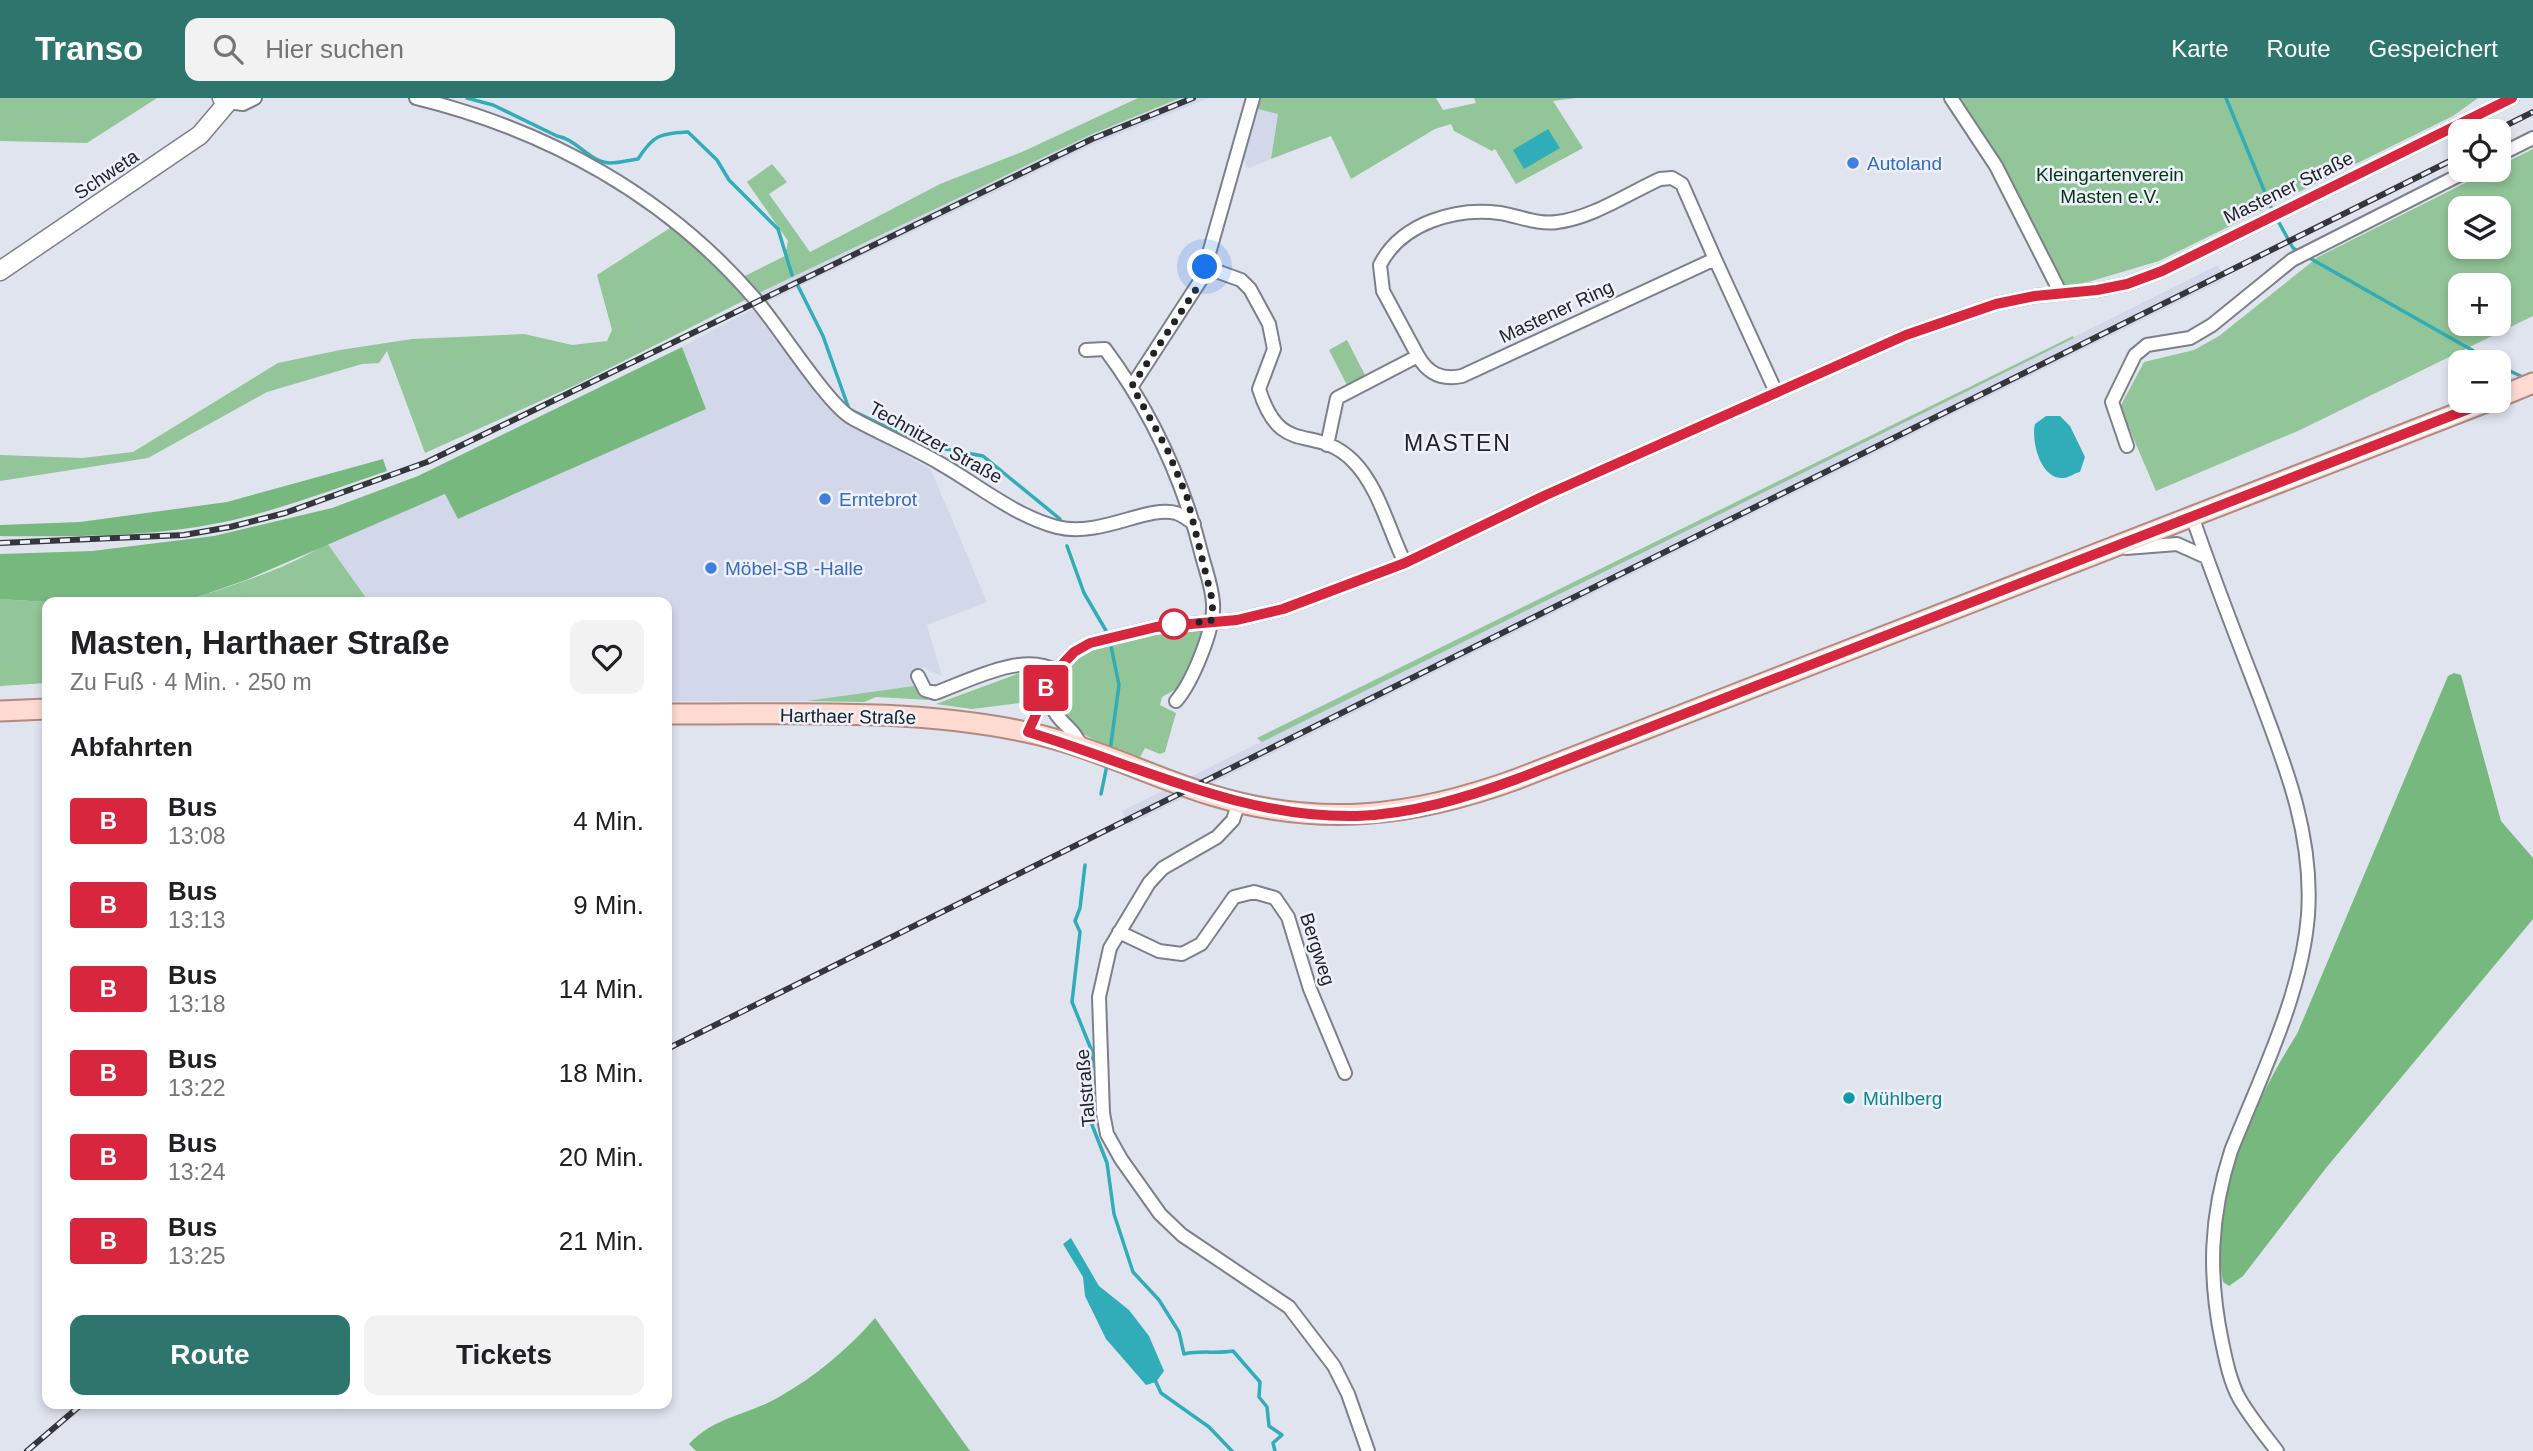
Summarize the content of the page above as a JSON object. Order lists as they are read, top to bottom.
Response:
{
  "streets": {
    "main road": ["Harthaer Straße"],
    "street": [
      "Schweta",
      "Mastener Straße",
      "Mastener Ring",
      "Technitzer Straße",
      "Bergweg",
      "Talstraße"
    ]
  },
  "crossings": [
    ["Harthaer Straße", "Talstraße"],
    ["Bergweg", "Talstraße"]
  ],
  "districts": ["MASTEN"],
  "parks": ["Kleingartenverein Masten e.V."],
  "places": [
    "Autoland",
    "Erntebrot",
    "Möbel-SB -Halle",
    "Mühlberg"
  ],
  "lines": ["bus line B"],
  "page": {
    "header": "Transo",
    "search": "Hier suchen",
    "nav": ["Karte", "Route", "Gespeichert"],
    "on_map": "B",
    "map_buttons": ["+", "−"],
    "heading": [
      ["Masten, Harthaer Straße", "Zu Fuß · 4 Min. · 250 m"],
      "Abfahrten"
    ],
    "list": [
      {
        "mark": "B",
        "name": "Bus",
        "note": "13:08",
        "value": "4 Min."
      },
      {
        "mark": "B",
        "name": "Bus",
        "note": "13:13",
        "value": "9 Min."
      },
      {
        "mark": "B",
        "name": "Bus",
        "note": "13:18",
        "value": "14 Min."
      },
      {
        "mark": "B",
        "name": "Bus",
        "note": "13:22",
        "value": "18 Min."
      },
      {
        "mark": "B",
        "name": "Bus",
        "note": "13:24",
        "value": "20 Min."
      },
      {
        "mark": "B",
        "name": "Bus",
        "note": "13:25",
        "value": "21 Min."
      }
    ],
    "buttons": ["Route", "Tickets"]
  }
}
